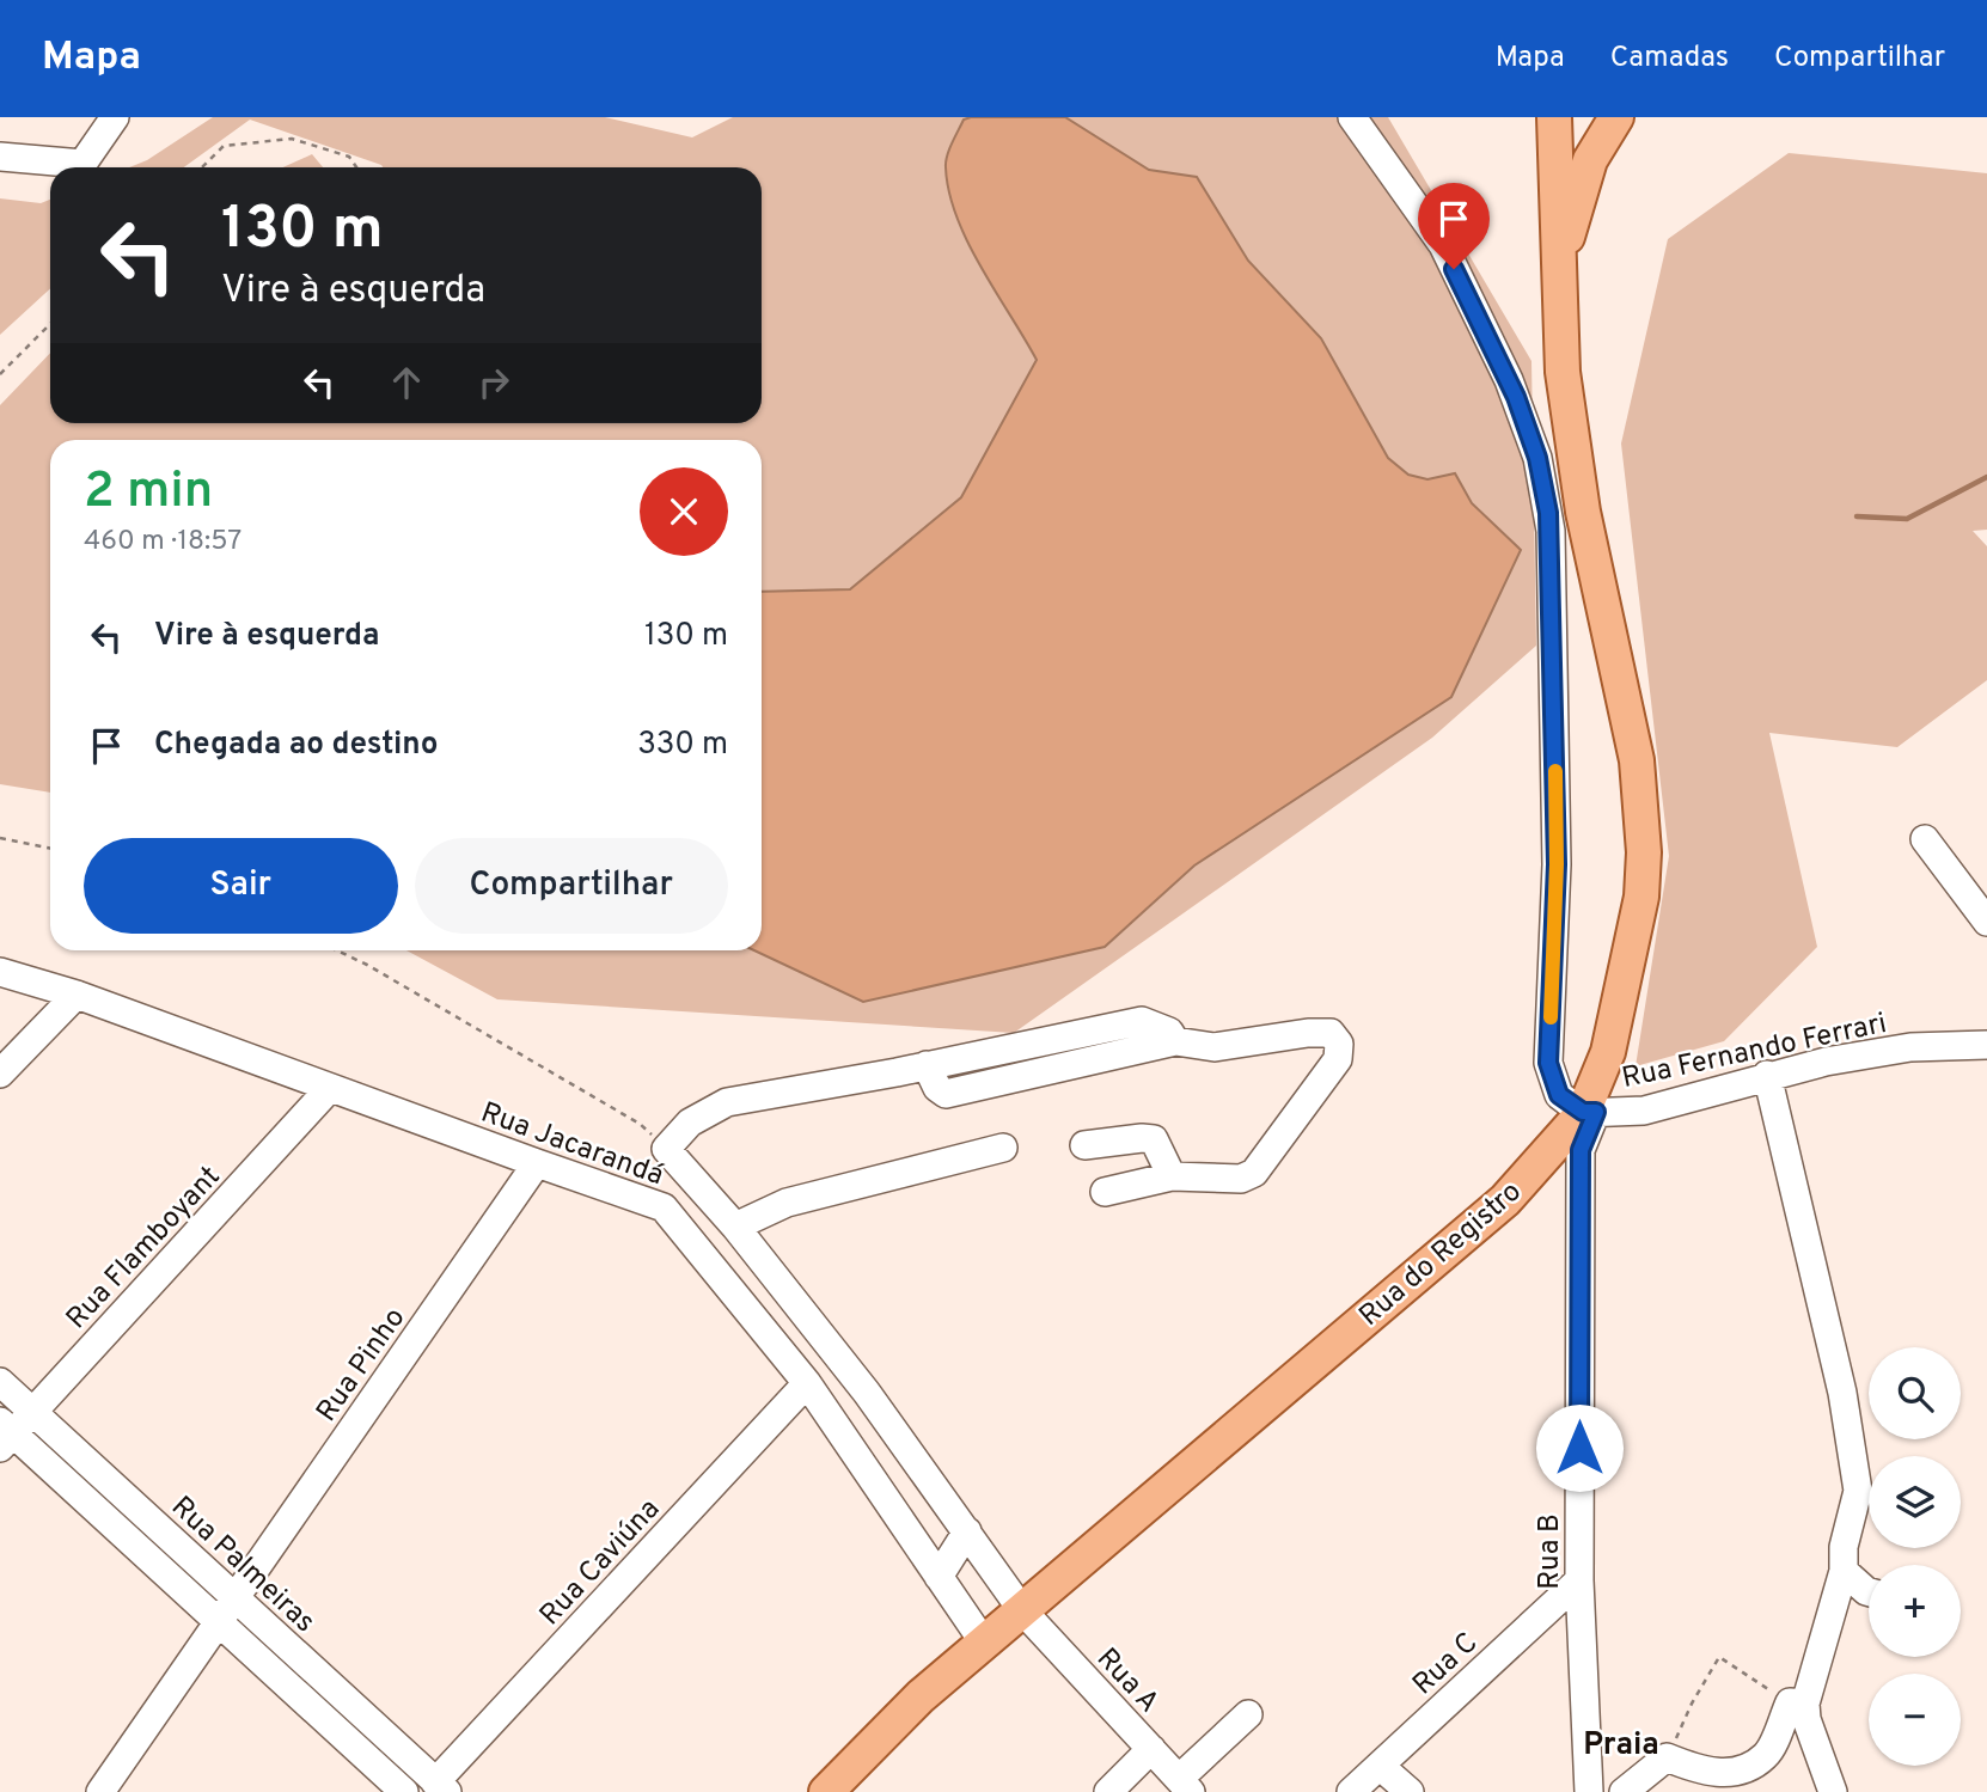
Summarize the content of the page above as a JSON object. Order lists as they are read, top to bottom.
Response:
{
  "streets": {
    "main road": ["Rua do Registro"],
    "street": [
      "Rua Fernando Ferrari",
      "Rua Jacarandá",
      "Rua Flamboyant",
      "Rua Pinho",
      "Rua B",
      "Rua Caviúna",
      "Rua Palmeiras",
      "Rua C",
      "Rua A"
    ]
  },
  "crossings": [
    ["Rua Fernando Ferrari", "Rua do Registro"],
    ["Rua Fernando Ferrari", "Rua B"],
    ["Rua Jacarandá", "Rua Flamboyant"],
    ["Rua Jacarandá", "Rua do Registro"],
    ["Rua Jacarandá", "Rua Pinho"],
    ["Rua Jacarandá", "Rua Caviúna"],
    ["Rua Flamboyant", "Rua Palmeiras"],
    ["Rua do Registro", "Rua B"],
    ["Rua do Registro", "Rua A"],
    ["Rua Pinho", "Rua Palmeiras"],
    ["Rua B", "Rua C"],
    ["Rua Caviúna", "Rua Palmeiras"]
  ],
  "districts": ["Praia"],
  "page": {
    "header": "Mapa",
    "nav": ["Mapa", "Camadas", "Compartilhar"],
    "turn": ["130 m", "Vire à esquerda"],
    "heading": ["2 min", "460 m · 18:57"],
    "list": [
      {
        "name": "Vire à esquerda",
        "value": "130 m"
      },
      {
        "name": "Chegada ao destino",
        "value": "330 m"
      }
    ],
    "buttons": ["Sair", "Compartilhar"],
    "map_buttons": ["+", "−"]
  }
}
